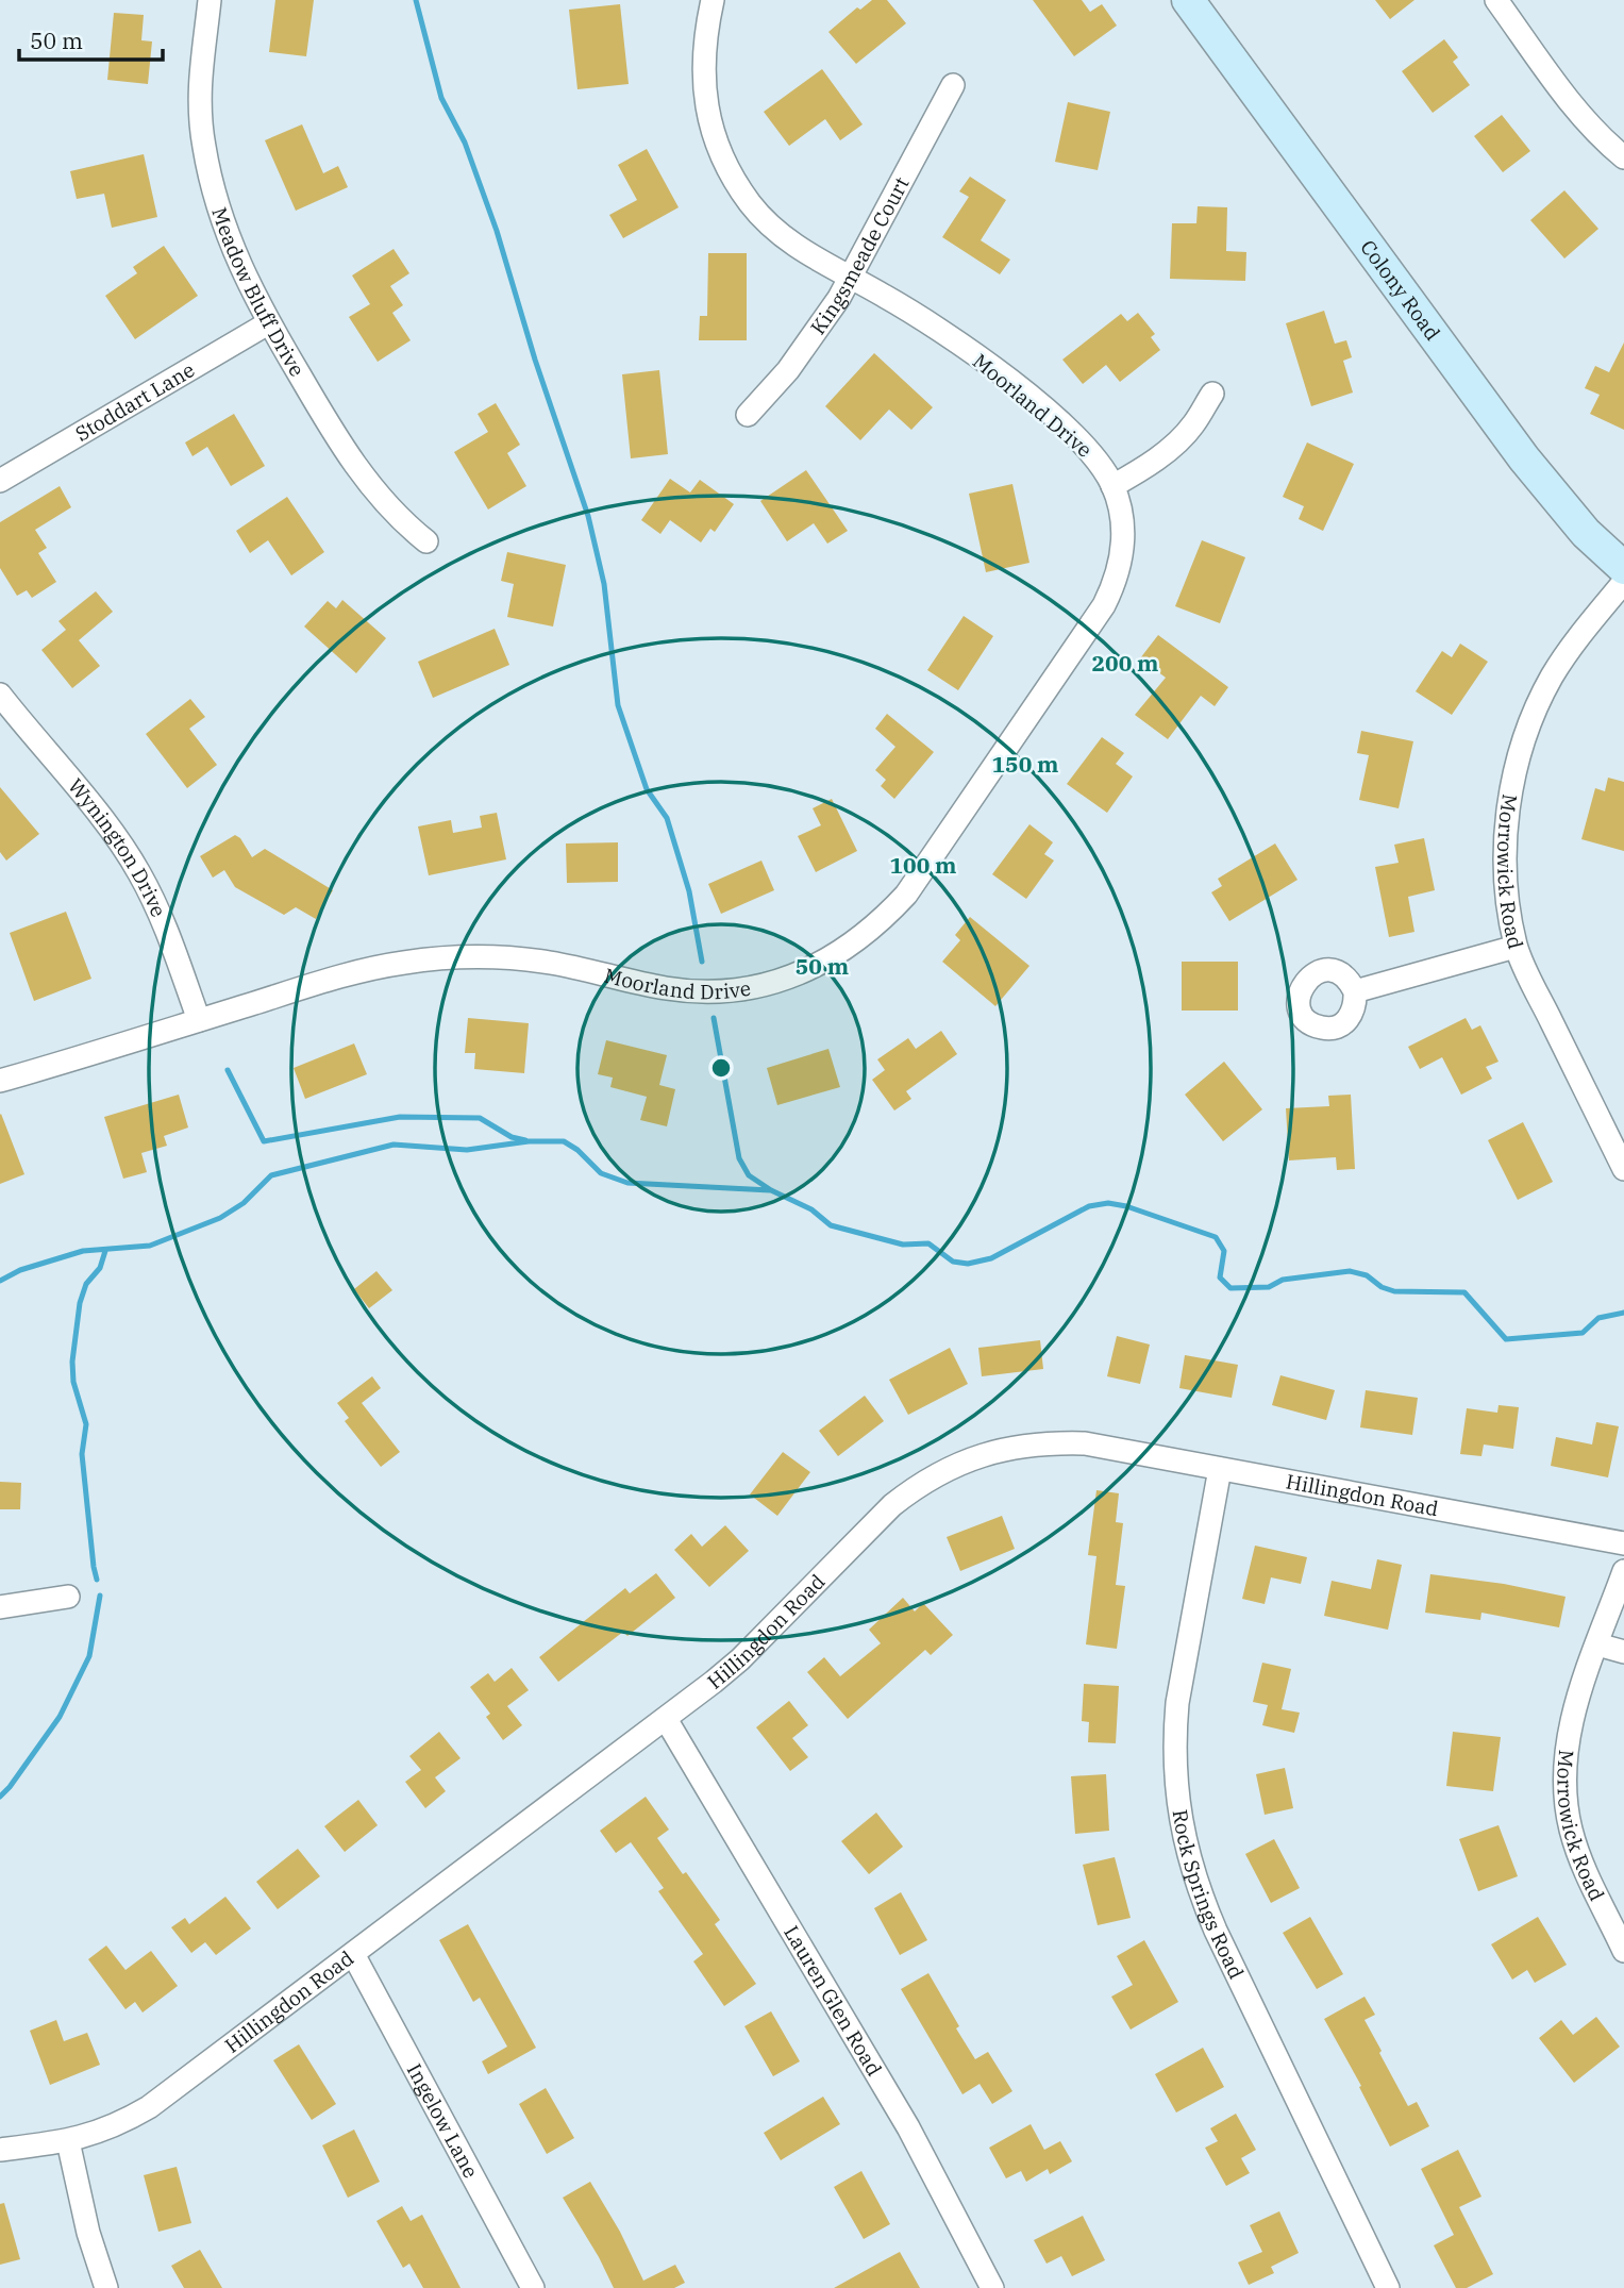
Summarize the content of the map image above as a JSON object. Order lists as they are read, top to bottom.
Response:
{
  "streets": {
    "main road": ["Colony Road"],
    "street": [
      "Kingsmeade Court",
      "Meadow Bluff Drive",
      "Stoddart Lane",
      "Moorland Drive",
      "Wynington Drive",
      "Morrowick Road",
      "Hillingdon Road",
      "Rock Springs Road",
      "Lauren Glen Road",
      "Ingelow Lane"
    ]
  },
  "crossings": [
    ["Kingsmeade Court", "Moorland Drive"],
    ["Meadow Bluff Drive", "Stoddart Lane"],
    ["Moorland Drive", "Wynington Drive"],
    ["Hillingdon Road", "Rock Springs Road"],
    ["Hillingdon Road", "Lauren Glen Road"],
    ["Hillingdon Road", "Ingelow Lane"]
  ],
  "scale_bar": "50 m",
  "rings": [
    "200 m",
    "150 m",
    "100 m",
    "50 m"
  ]
}
